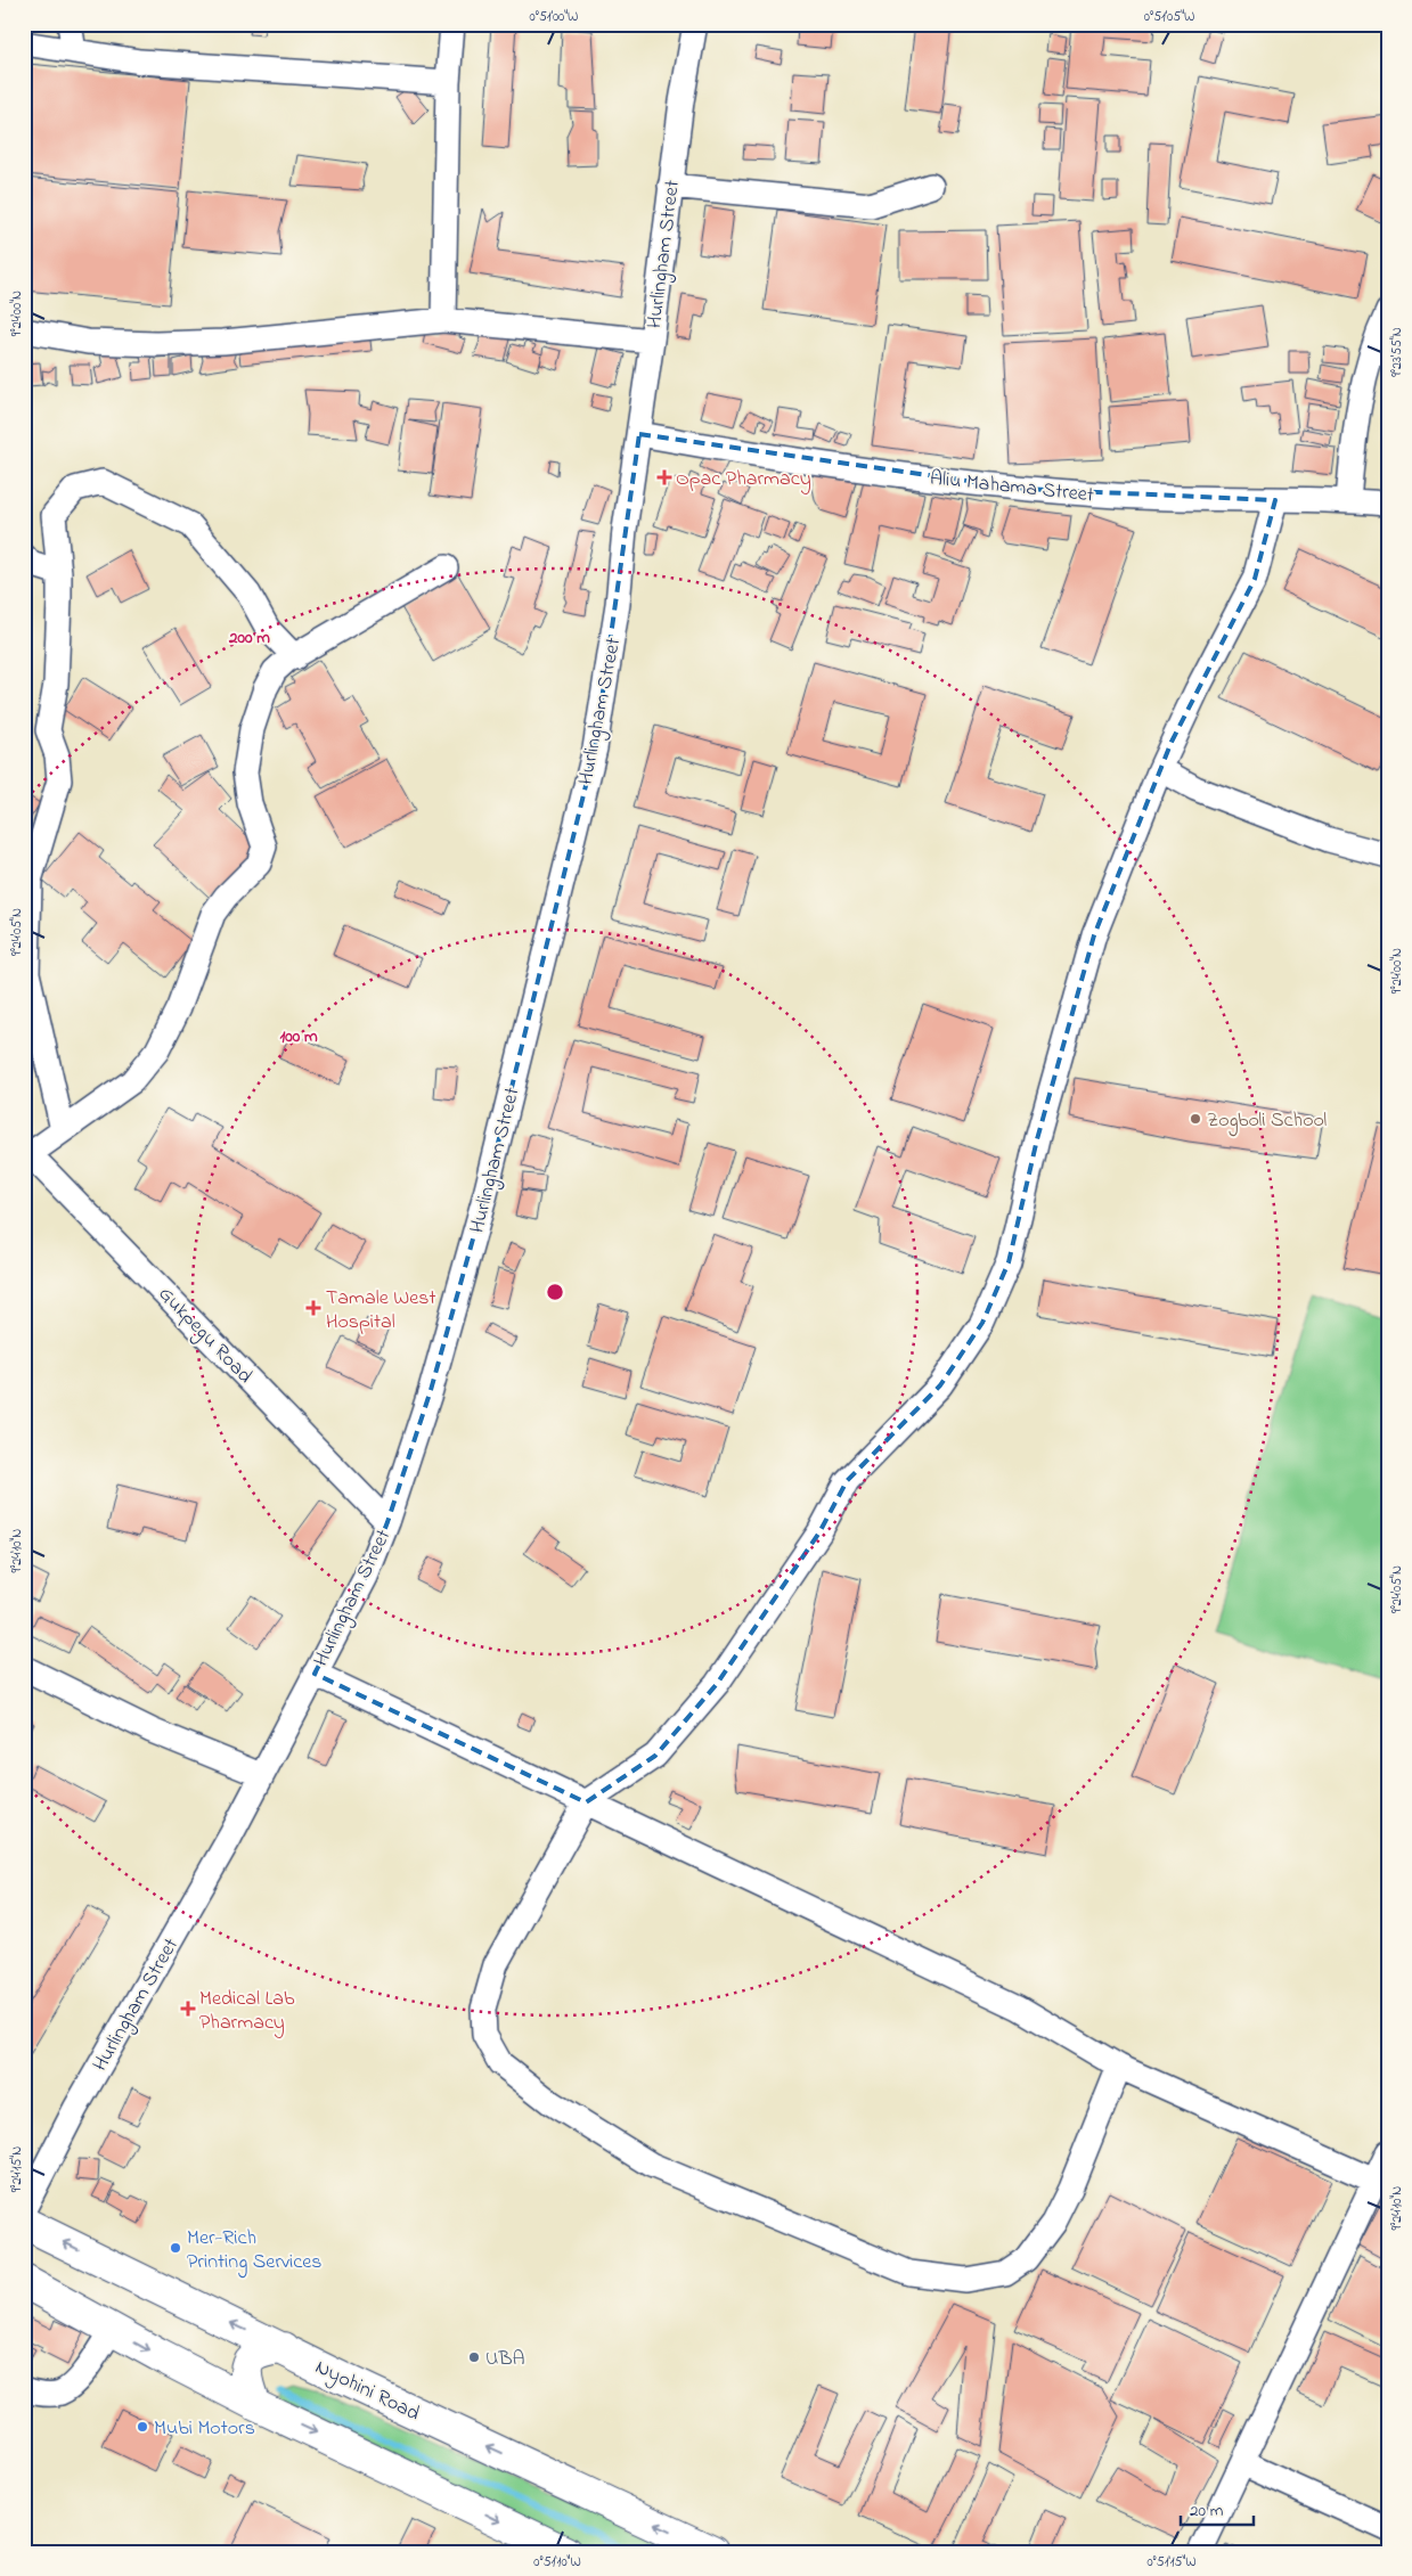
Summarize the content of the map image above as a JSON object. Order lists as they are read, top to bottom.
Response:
{
  "streets": {
    "main road": ["Nyohini Road"],
    "street": ["Hurlingham Street", "Aliu Mahama Street", "Gukpegu Road"]
  },
  "crossings": [
    ["Hurlingham Street", "Aliu Mahama Street"],
    ["Hurlingham Street", "Gukpegu Road"]
  ],
  "places": {
    "health": ["Opac Pharmacy", "Tamale West Hospital", "Medical Lab Pharmacy"],
    "other": [
      "Zogboli School",
      "Mer-Rich Printing Services",
      "UBA",
      "Mubi Motors"
    ]
  },
  "scale_bar": "20 m",
  "coordinates": [
    "0°51'00\"W",
    "0°51'05\"W",
    "9°24'00\"N",
    "9°23'55\"N",
    "9°24'05\"N",
    "9°24'10\"N",
    "9°24'15\"N",
    "0°51'10\"W",
    "0°51'15\"W"
  ],
  "rings": ["200 m", "100 m"]
}
